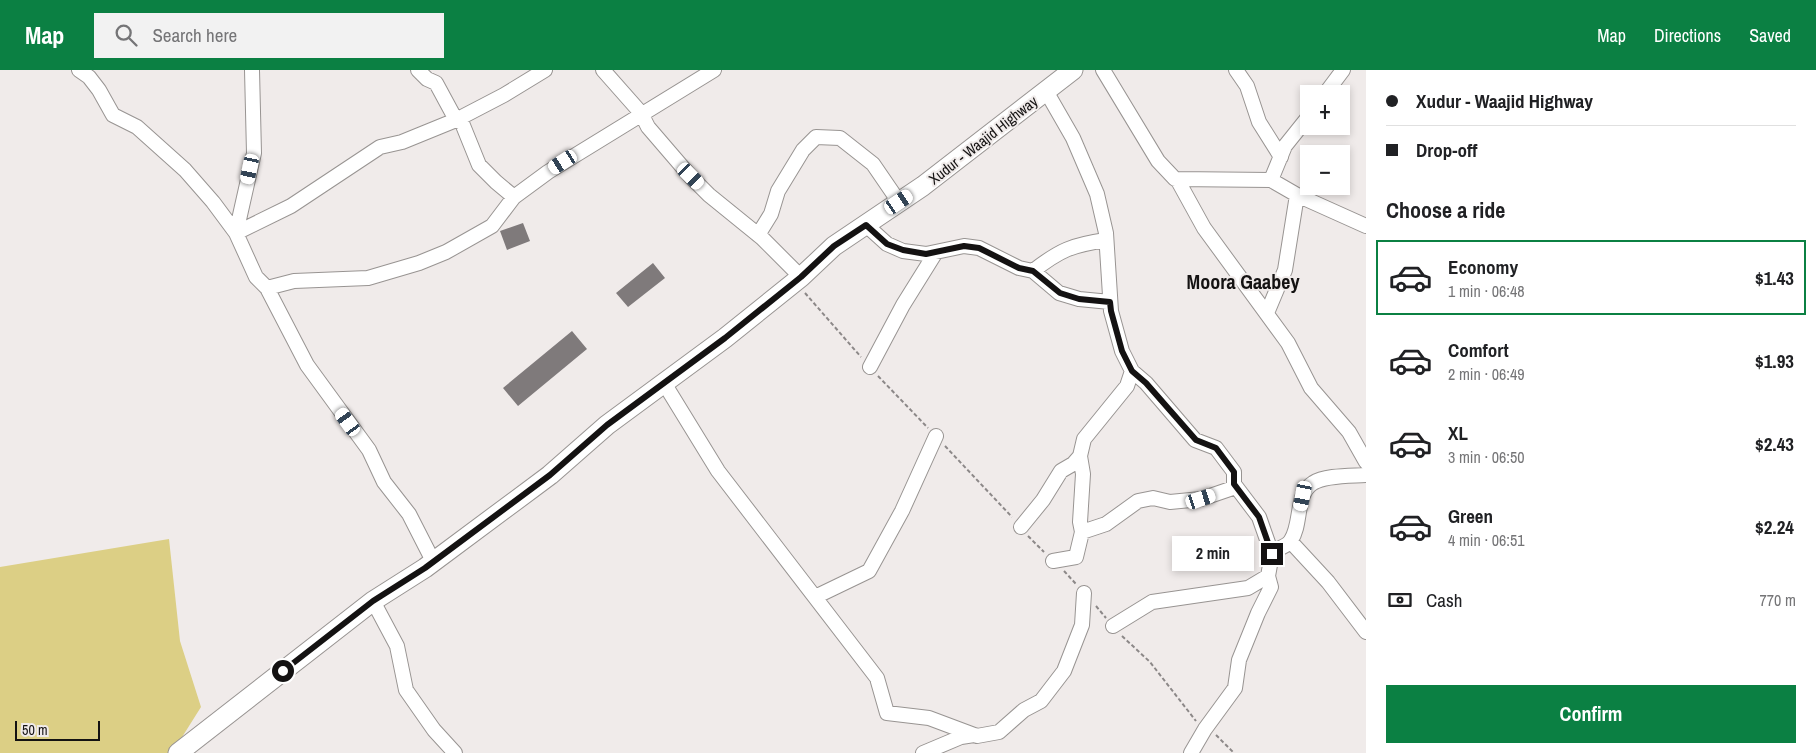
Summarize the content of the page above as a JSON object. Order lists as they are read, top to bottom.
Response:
{
  "streets": {
    "main road": ["Xudur - Waajid Highway"]
  },
  "districts": ["Moora Gaabey"],
  "scale_bar": "50 m",
  "page": {
    "header": "Map",
    "search": "Search here",
    "nav": ["Map", "Directions", "Saved"],
    "banner": ["Xudur - Waajid Highway", "Drop-off"],
    "map_buttons": ["+", "−"],
    "heading": "Choose a ride",
    "list": [
      {
        "name": "Economy",
        "note": "1 min · 06:48",
        "value": "$1.43"
      },
      {
        "name": "Comfort",
        "note": "2 min · 06:49",
        "value": "$1.93"
      },
      {
        "name": "XL",
        "note": "3 min · 06:50",
        "value": "$2.43"
      },
      {
        "name": "Green",
        "note": "4 min · 06:51",
        "value": "$2.24"
      }
    ],
    "bubble": "2 min",
    "pay": ["Cash", "770 m"],
    "buttons": "Confirm",
    "scale": "50 m"
  }
}
